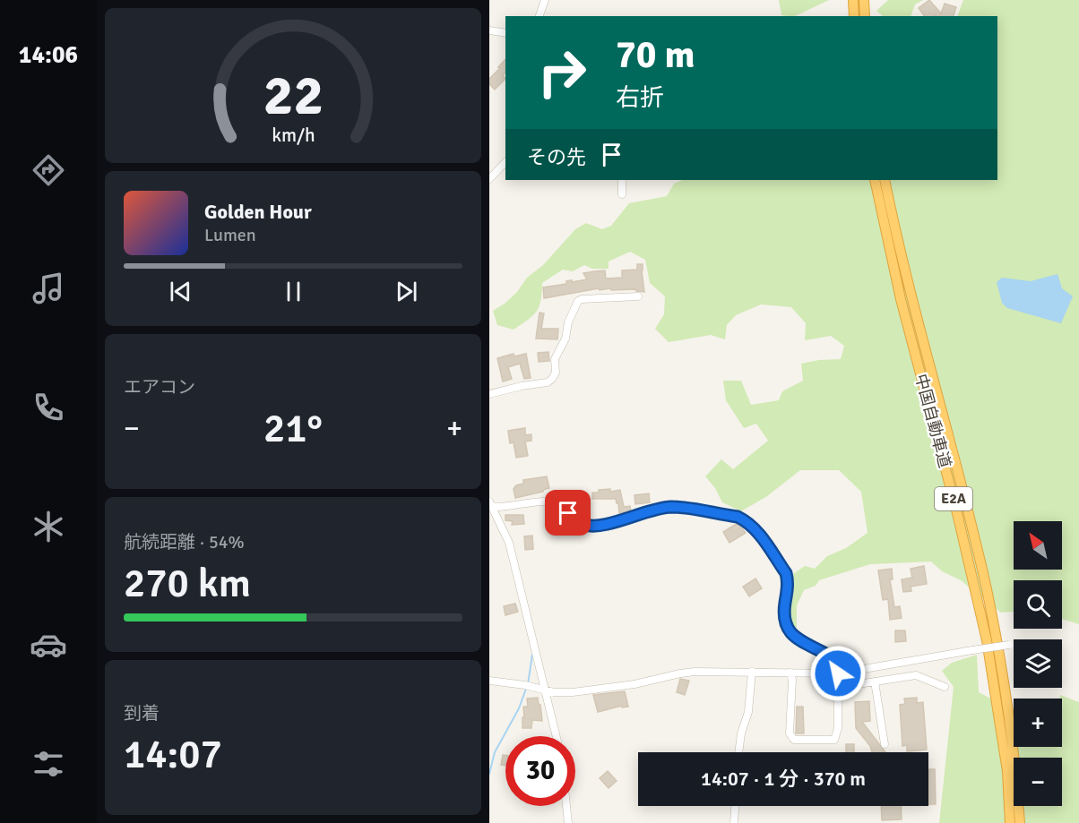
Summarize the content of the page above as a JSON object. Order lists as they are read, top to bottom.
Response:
{
  "streets": {
    "highway": ["中国自動車道", "E2A"]
  },
  "north": "top left",
  "page": {
    "tabs": "14:06",
    "turn": ["70 m", "右折"],
    "then": "その先",
    "song": ["Golden Hour", "Lumen"],
    "tile": [
      "エアコン",
      ["航続距離 · 54%", "270 km"],
      ["到着", "14:07"]
    ],
    "heat": ["−", "21°", "+"],
    "map_buttons": ["+", "−"],
    "limit": "30",
    "trip": "14:07 · 1 分 · 370 m",
    "gauge": ["22", "km/h"]
  }
}
